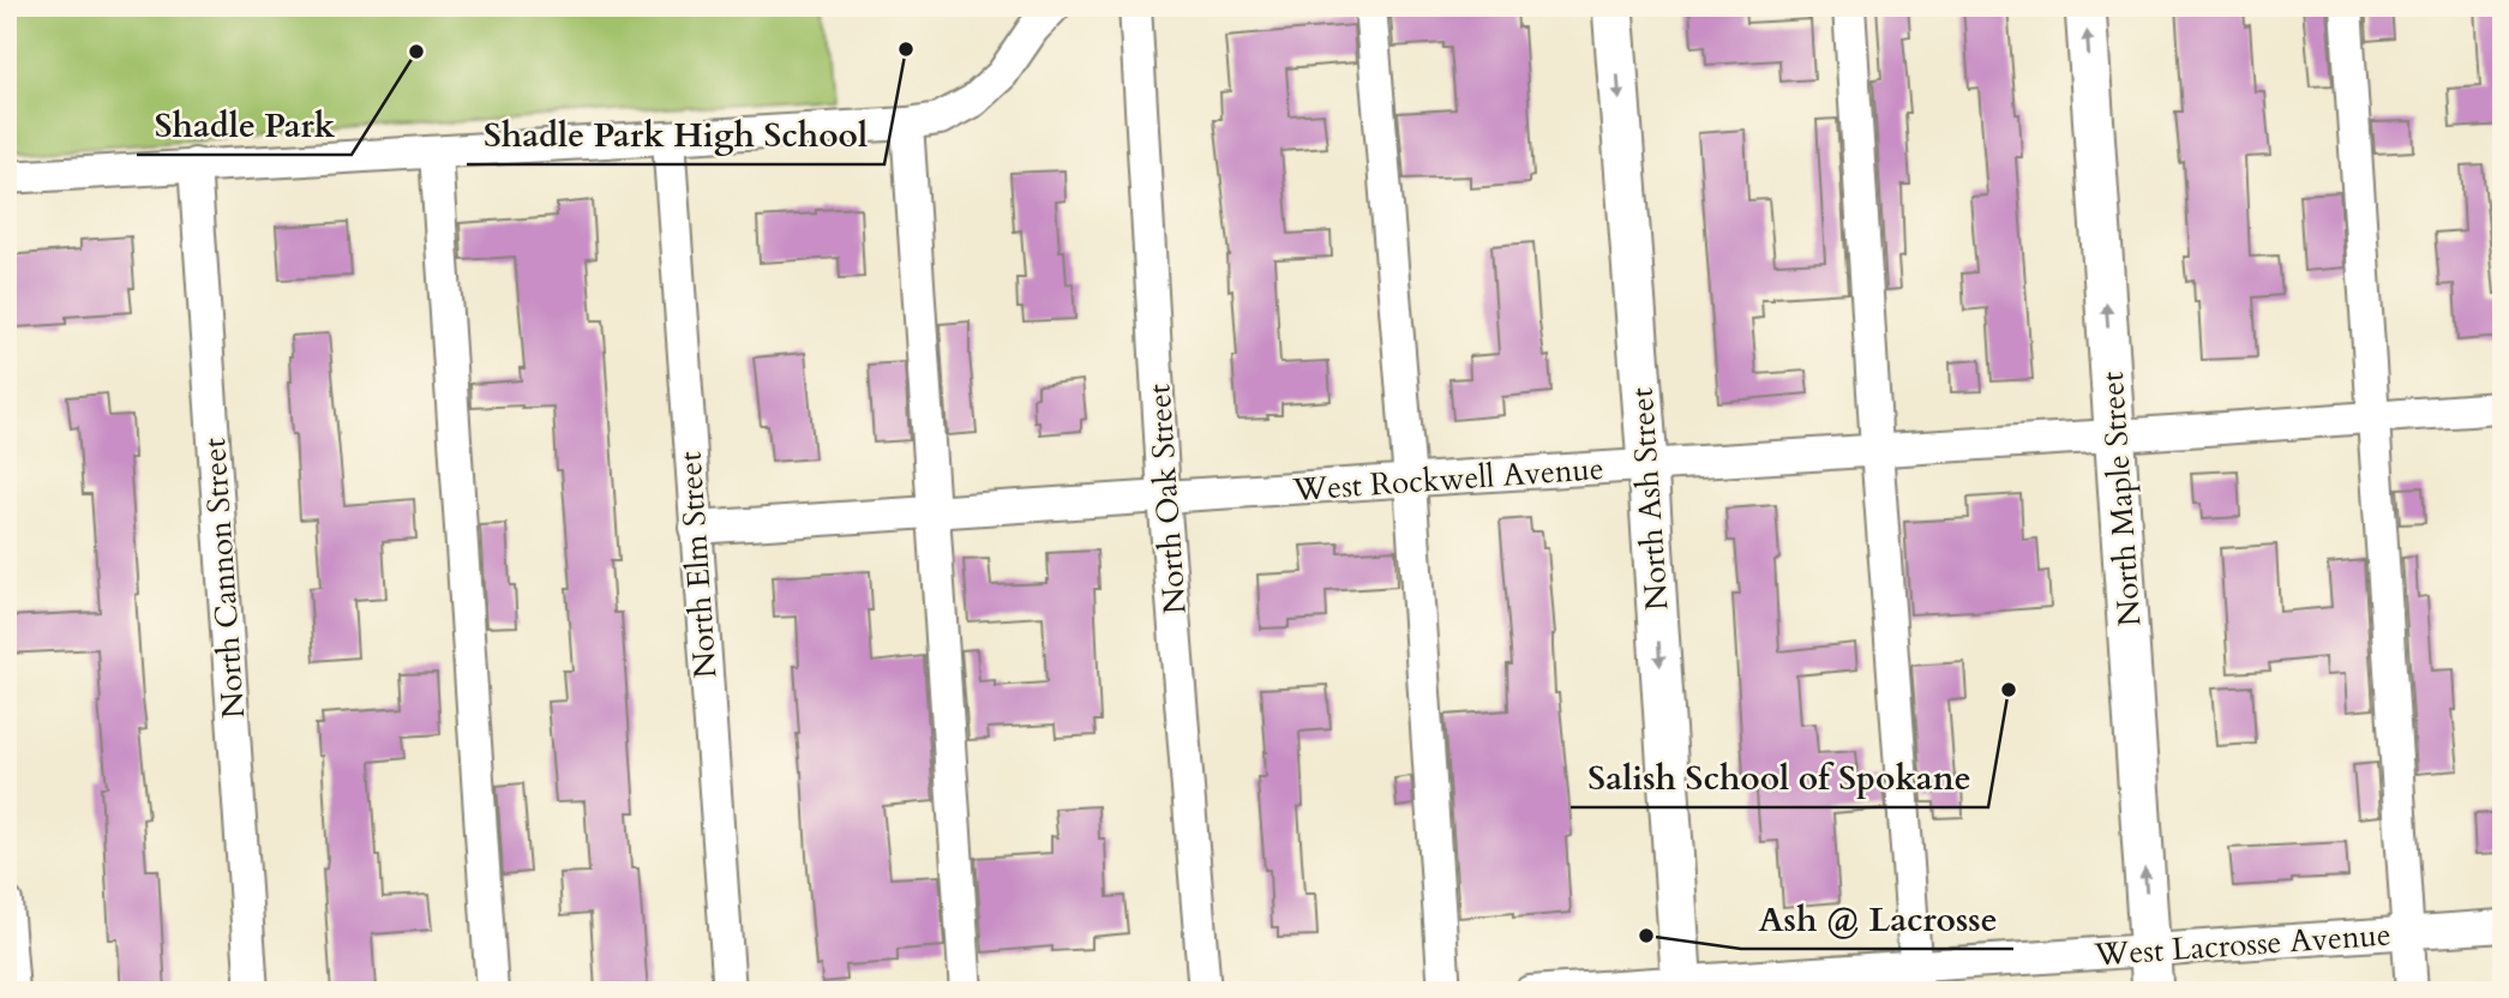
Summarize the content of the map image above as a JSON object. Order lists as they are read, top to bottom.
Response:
{
  "streets": {
    "main road": ["North Ash Street", "North Maple Street"],
    "street": [
      "West Rockwell Avenue",
      "North Oak Street",
      "North Elm Street",
      "North Cannon Street",
      "West Lacrosse Avenue"
    ]
  },
  "crossings": [
    ["West Rockwell Avenue", "North Oak Street"],
    ["West Rockwell Avenue", "North Ash Street"],
    ["West Rockwell Avenue", "North Maple Street"],
    ["West Rockwell Avenue", "North Elm Street"],
    ["North Ash Street", "West Lacrosse Avenue"],
    ["North Maple Street", "West Lacrosse Avenue"]
  ],
  "one_way": ["North Ash Street", "North Maple Street"],
  "places": [
    "Shadle Park High School",
    "Shadle Park",
    "Salish School of Spokane",
    "Ash @ Lacrosse"
  ]
}
